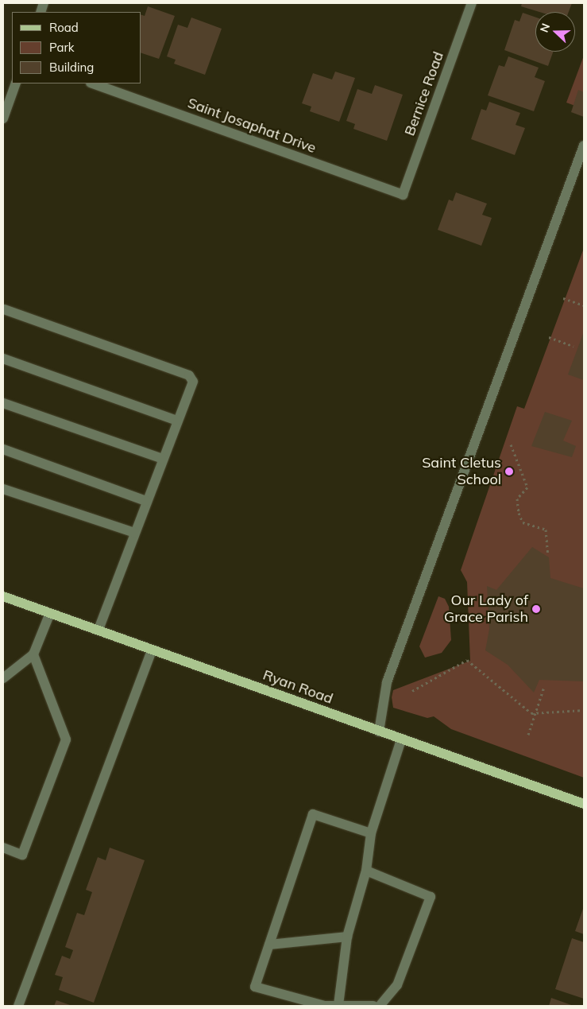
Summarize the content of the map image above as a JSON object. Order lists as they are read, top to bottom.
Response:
{
  "streets": {
    "main road": ["Ryan Road"],
    "street": ["Bernice Road", "Saint Josaphat Drive"]
  },
  "crossings": [
    ["Bernice Road", "Saint Josaphat Drive"]
  ],
  "places": ["Saint Cletus School", "Our Lady of Grace Parish"],
  "legend": ["Road", "Park", "Building"],
  "north": "left"
}
